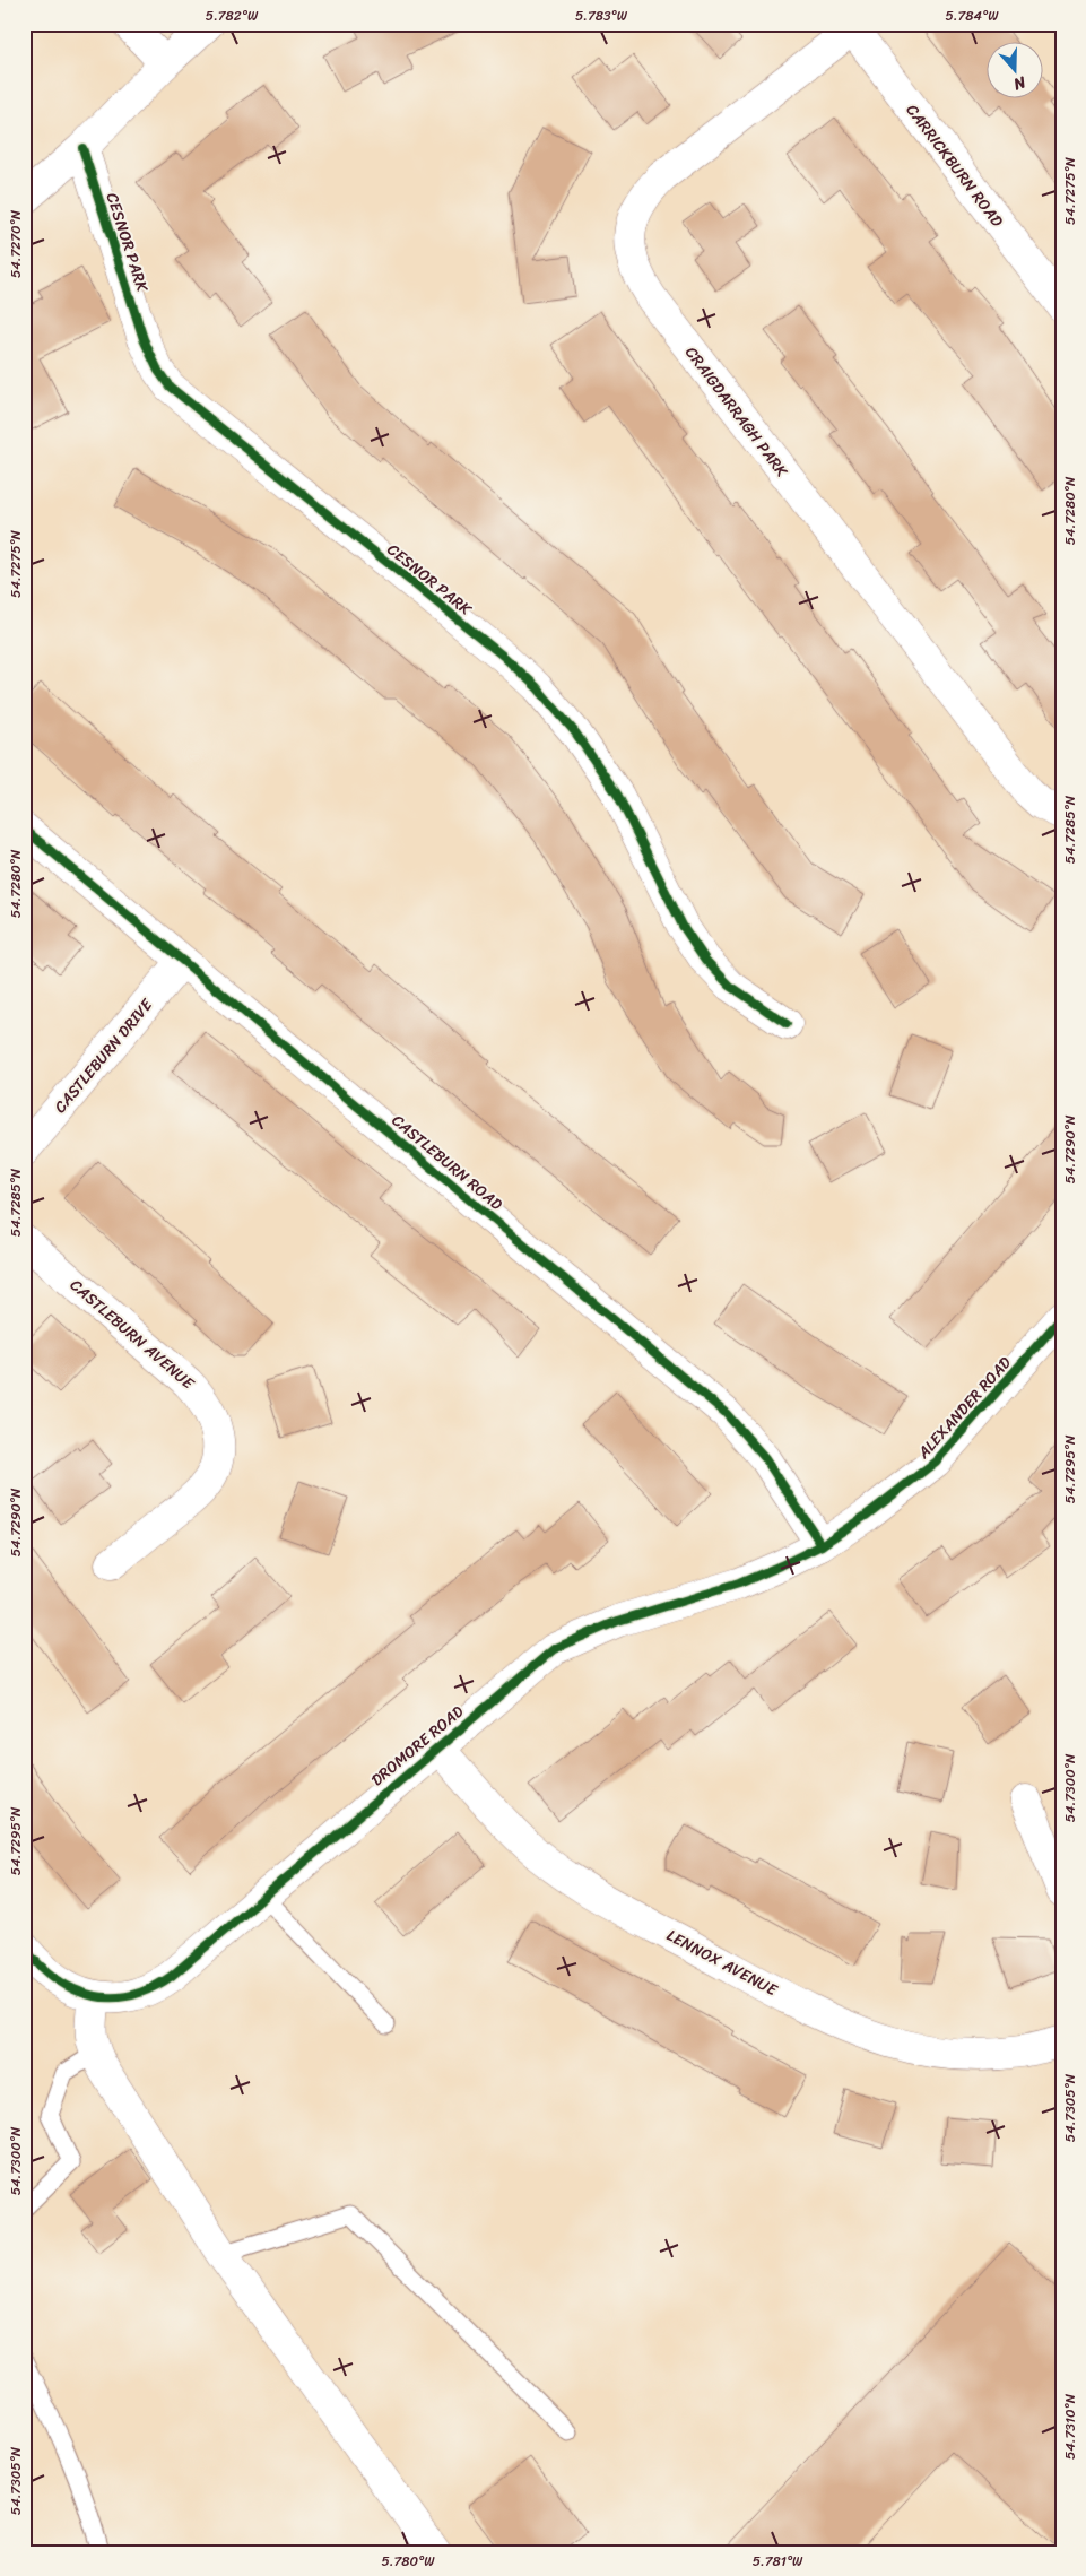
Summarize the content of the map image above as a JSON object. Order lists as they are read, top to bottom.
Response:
{
  "streets": {
    "street": [
      "CARRICKBURN ROAD",
      "CESNOR PARK",
      "CRAIGDARRAGH PARK",
      "CASTLEBURN DRIVE",
      "CASTLEBURN ROAD",
      "CASTLEBURN AVENUE",
      "ALEXANDER ROAD",
      "DROMORE ROAD",
      "LENNOX AVENUE"
    ]
  },
  "crossings": [
    ["CARRICKBURN ROAD", "CRAIGDARRAGH PARK"],
    ["CASTLEBURN DRIVE", "CASTLEBURN ROAD"],
    ["CASTLEBURN ROAD", "ALEXANDER ROAD"],
    ["CASTLEBURN ROAD", "DROMORE ROAD"],
    ["ALEXANDER ROAD", "DROMORE ROAD"],
    ["DROMORE ROAD", "LENNOX AVENUE"]
  ],
  "north": "bottom",
  "coordinates": [
    "5.782°W",
    "5.783°W",
    "5.784°W",
    "54.7275°N",
    "54.7270°N",
    "54.7280°N",
    "54.7285°N",
    "54.7290°N",
    "54.7295°N",
    "54.7300°N",
    "54.7305°N",
    "54.7310°N",
    "5.780°W",
    "5.781°W"
  ]
}
